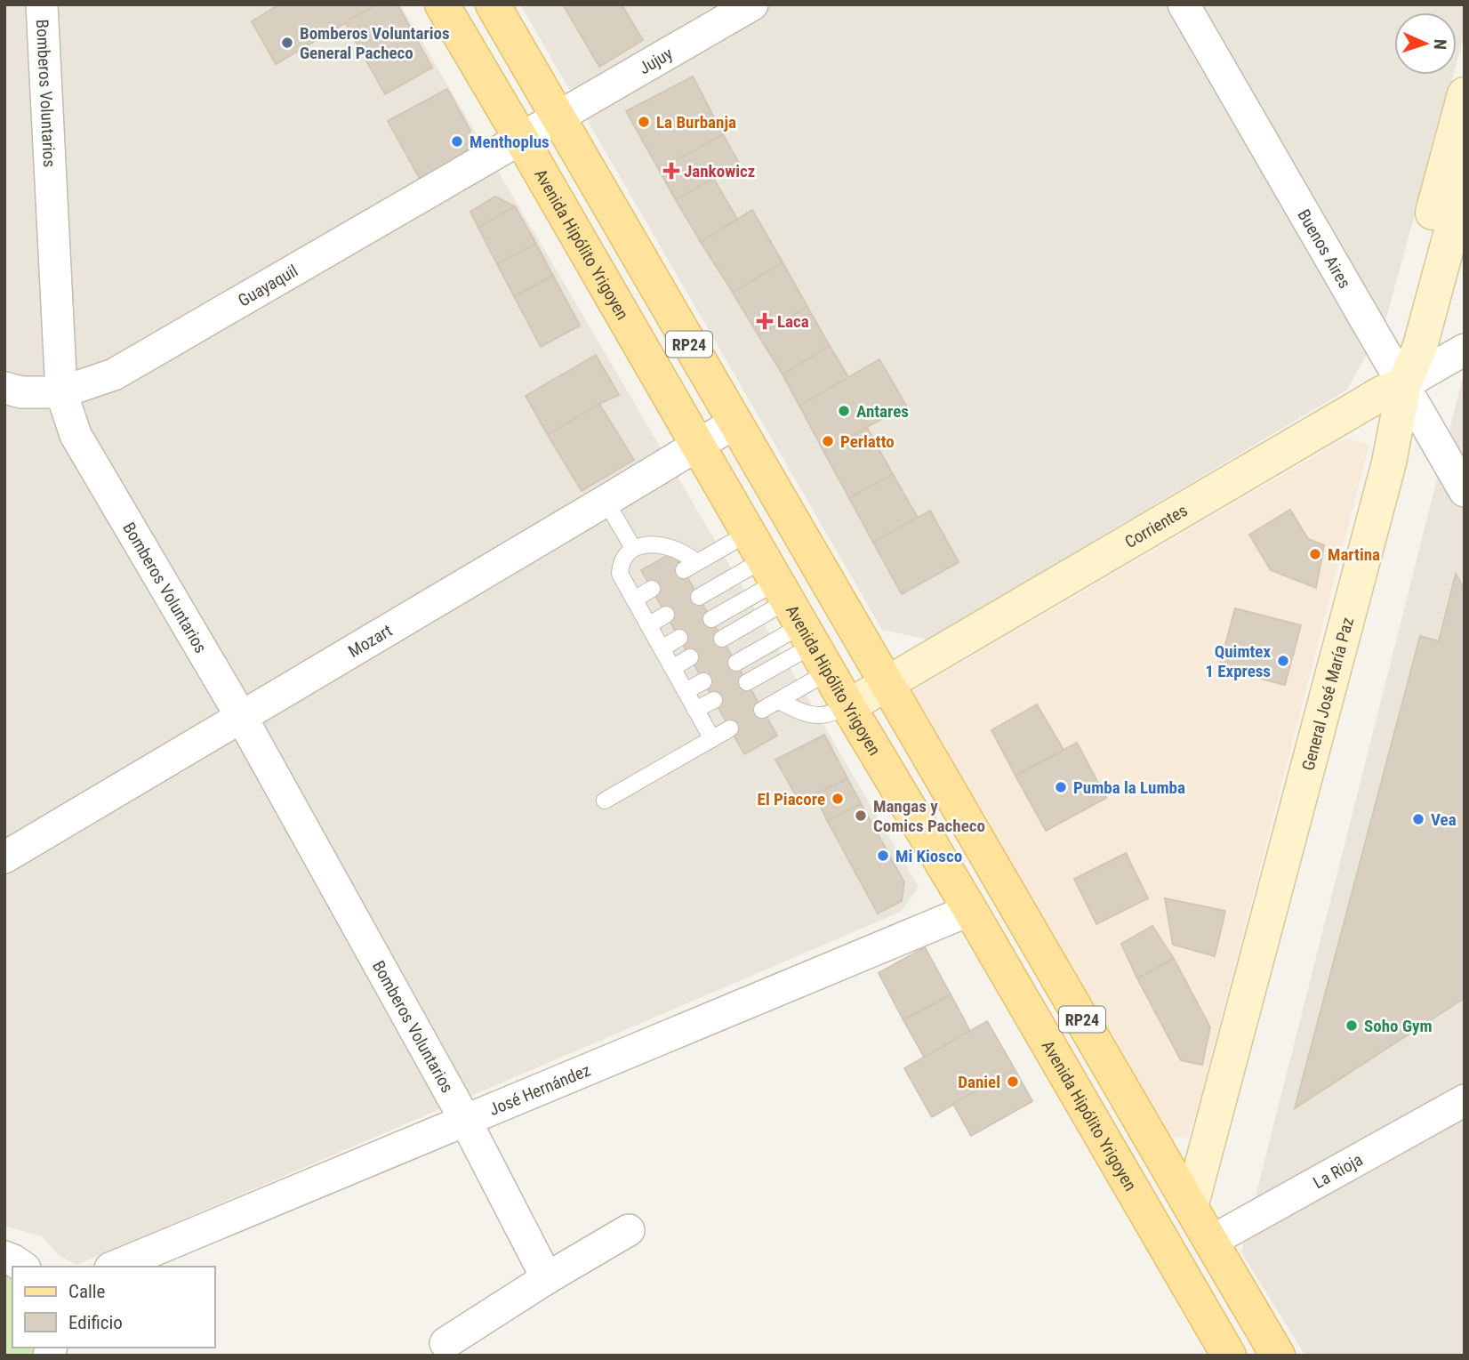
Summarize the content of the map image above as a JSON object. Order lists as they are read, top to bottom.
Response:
{
  "streets": {
    "main road": ["Avenida Hipólito Yrigoyen", "RP24"],
    "street": [
      "Jujuy",
      "Bomberos Voluntarios",
      "Buenos Aires",
      "Guayaquil",
      "Corrientes",
      "Mozart",
      "General José María Paz",
      "José Hernández",
      "La Rioja"
    ]
  },
  "crossings": [
    ["Jujuy", "Avenida Hipólito Yrigoyen"],
    ["Jujuy", "Guayaquil"],
    ["Jujuy", "RP24"],
    ["Bomberos Voluntarios", "Guayaquil"],
    ["Bomberos Voluntarios", "Mozart"],
    ["Bomberos Voluntarios", "José Hernández"],
    ["Avenida Hipólito Yrigoyen", "Guayaquil"],
    ["Avenida Hipólito Yrigoyen", "Corrientes"],
    ["Avenida Hipólito Yrigoyen", "Mozart"],
    ["Avenida Hipólito Yrigoyen", "José Hernández"],
    ["Buenos Aires", "Corrientes"],
    ["Buenos Aires", "General José María Paz"],
    ["RP24", "Corrientes"],
    ["RP24", "Mozart"],
    ["RP24", "General José María Paz"],
    ["RP24", "La Rioja"],
    ["Corrientes", "General José María Paz"]
  ],
  "places": {
    "other": [
      "Bomberos Voluntarios General Pacheco",
      "La Burbanja",
      "Menthoplus",
      "Antares",
      "Perlatto",
      "Martina",
      "Quimtex 1 Express",
      "Pumba la Lumba",
      "El Piacore",
      "Mangas y Comics Pacheco",
      "Vea",
      "Mi Kiosco",
      "Soho Gym",
      "Daniel"
    ],
    "health": ["Jankowicz", "Laca"]
  },
  "legend": ["Calle", "Edificio"],
  "north": "right"
}
